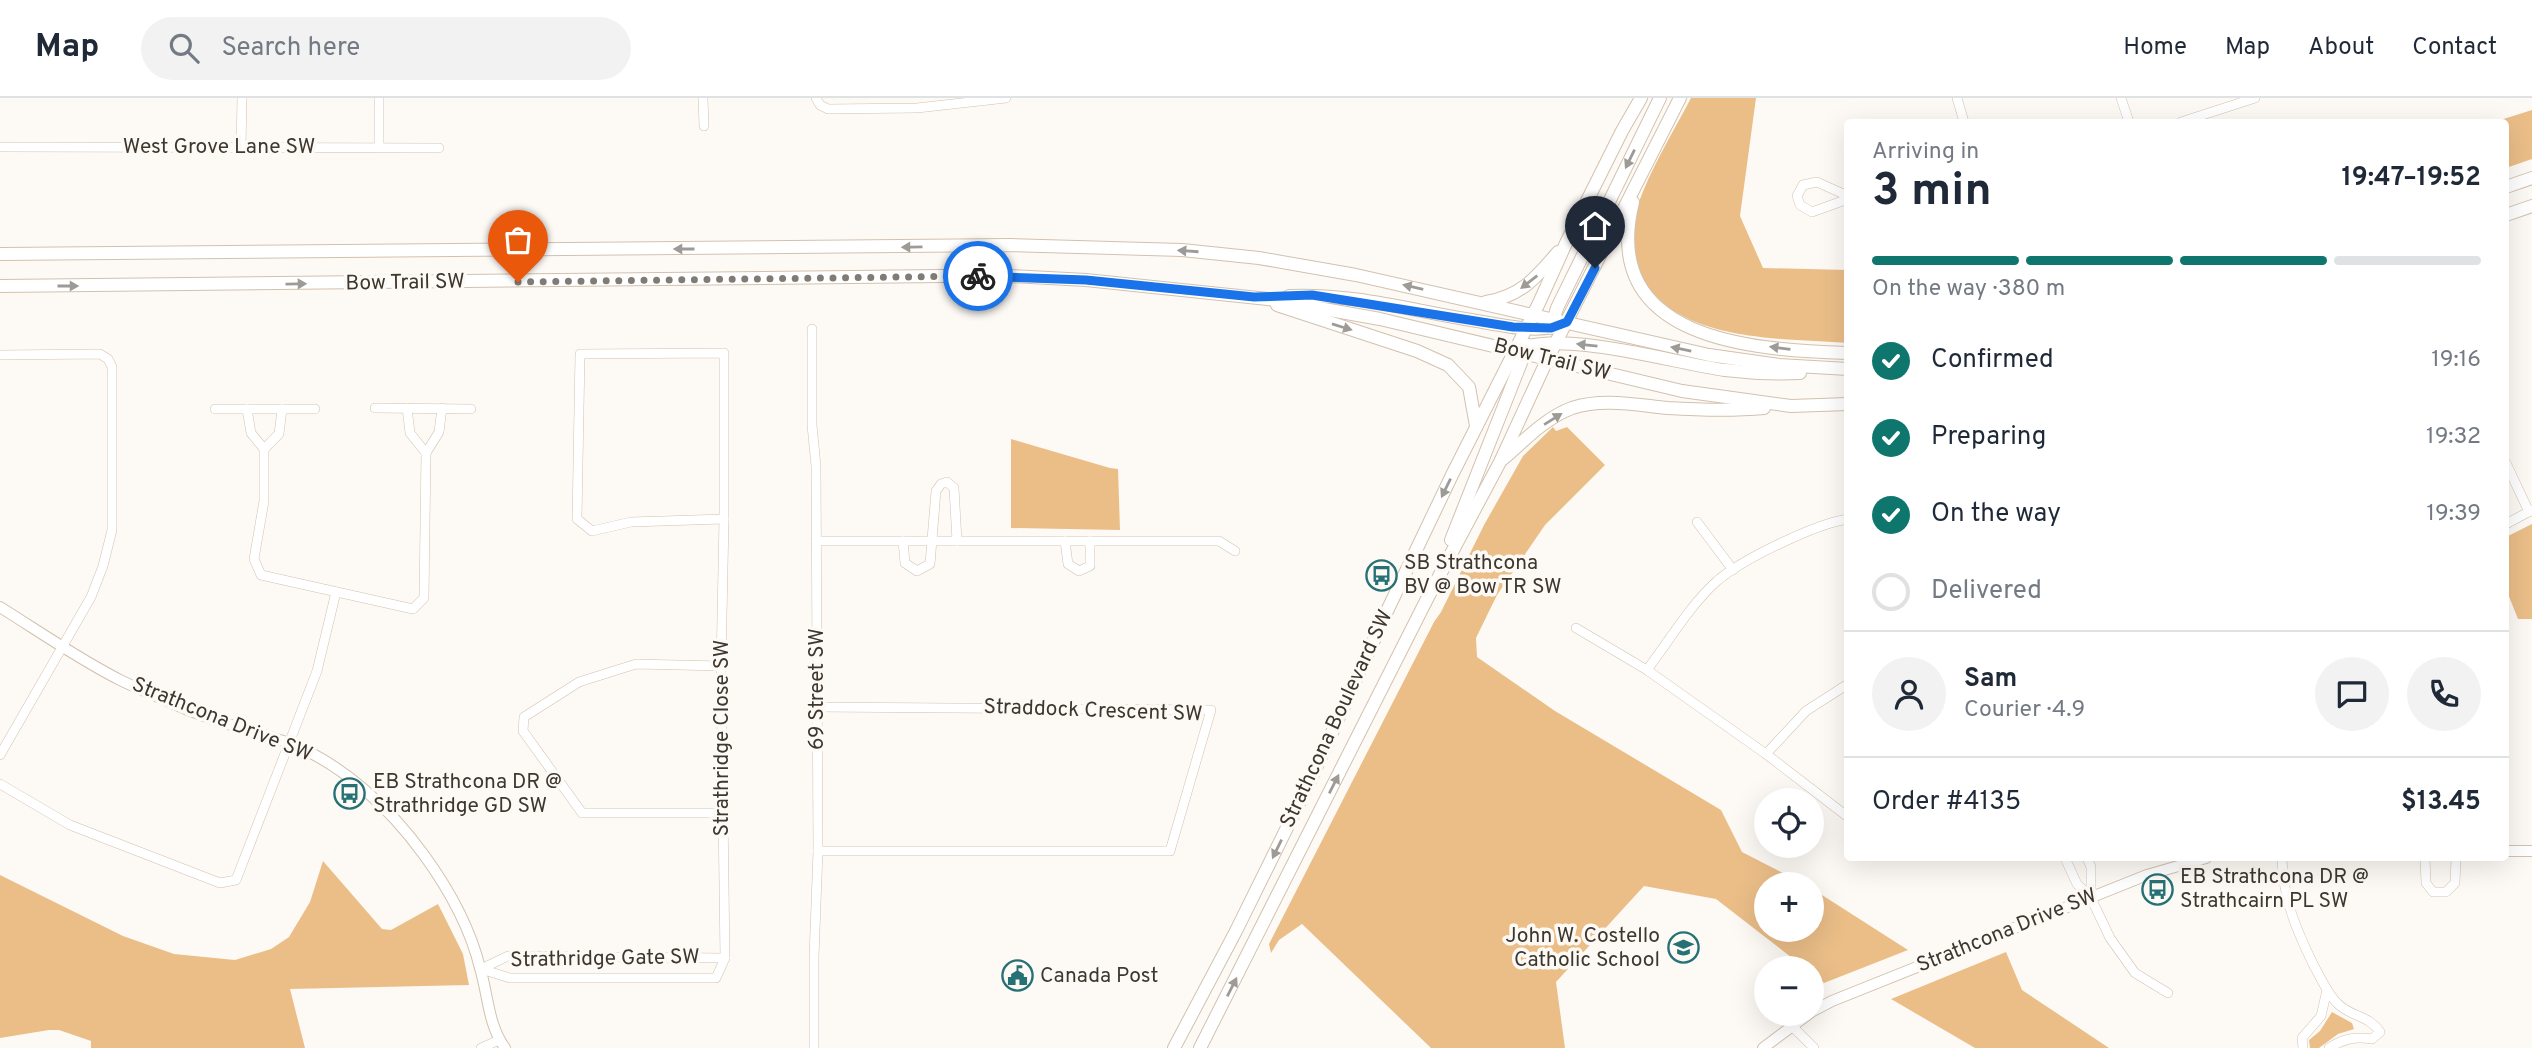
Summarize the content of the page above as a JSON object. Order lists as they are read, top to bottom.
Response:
{
  "streets": {
    "main road": ["Bow Trail SW", "Strathcona Boulevard SW"],
    "street": [
      "West Grove Lane SW",
      "69 Street SW",
      "Straddock Crescent SW",
      "Strathcona Drive SW",
      "Strathridge Close SW",
      "Strathridge Gate SW"
    ]
  },
  "crossings": [
    ["Bow Trail SW", "Strathcona Boulevard SW"],
    ["69 Street SW", "Straddock Crescent SW"],
    ["Strathcona Drive SW", "Strathridge Gate SW"],
    ["Strathridge Close SW", "Strathridge Gate SW"]
  ],
  "places": {
    "bus stop": ["SB Strathcona BV @ Bow TR SW", "EB Strathcona DR @ Strathridge GD SW", "EB Strathcona DR @ Strathcairn PL SW"],
    "school or university": ["John W. Costello Catholic School"],
    "public building": ["Canada Post"]
  },
  "page": {
    "header": "Map",
    "search": "Search here",
    "nav": [
      "Home",
      "Map",
      "About",
      "Contact"
    ],
    "heading": ["3 min", "Arriving in", "19:47–19:52"],
    "panel": [
      "Sam",
      "Courier · 4.9",
      "Order #4135",
      "$13.45"
    ],
    "bar": "On the way · 380 m",
    "list": [
      ["Confirmed", "19:16"],
      ["Preparing", "19:32"],
      ["On the way", "19:39"],
      "Delivered"
    ],
    "map_buttons": ["+", "−"]
  }
}
